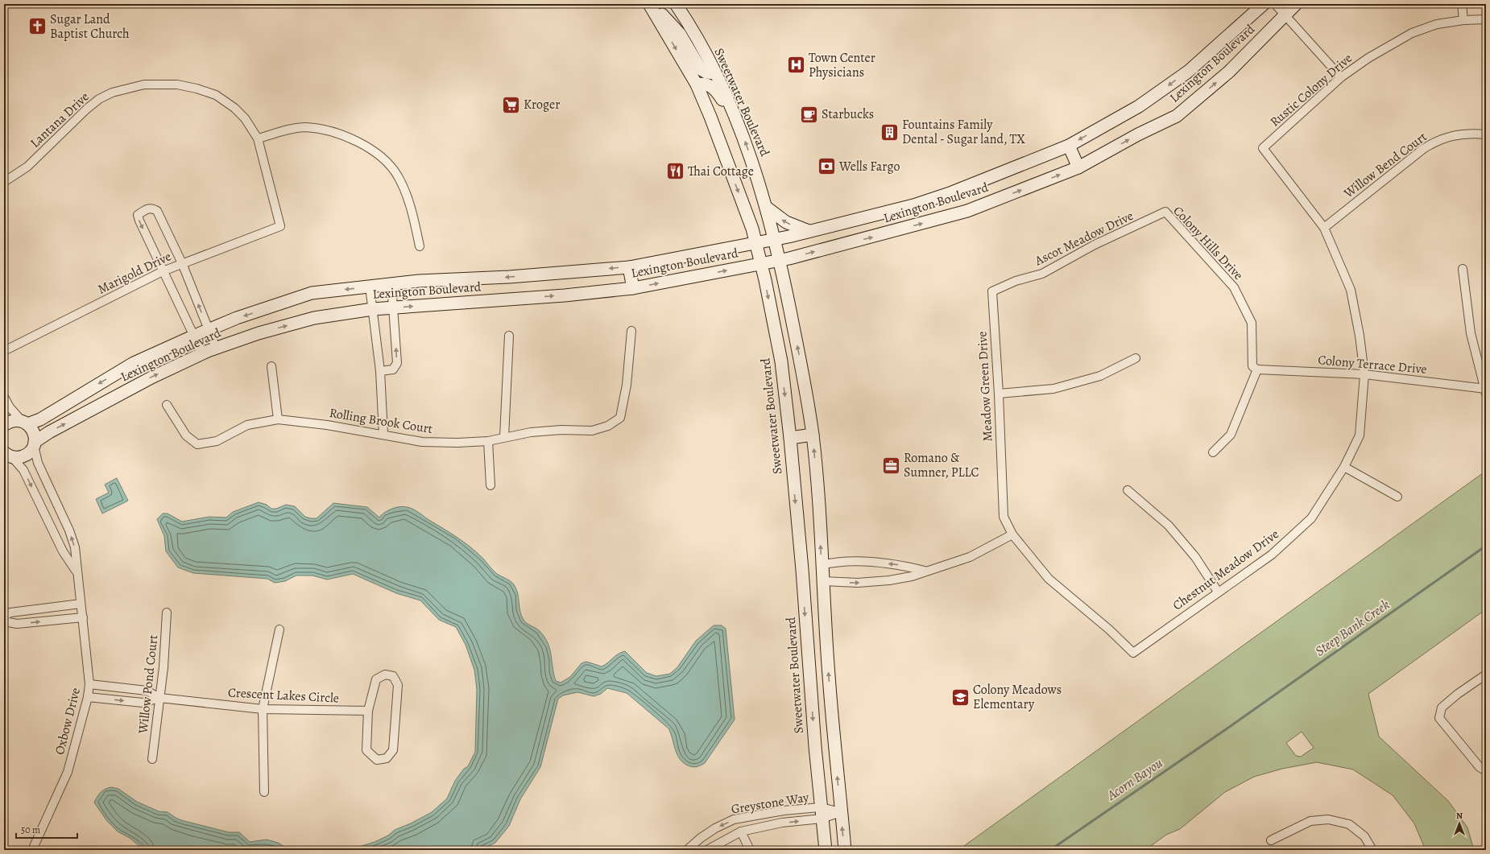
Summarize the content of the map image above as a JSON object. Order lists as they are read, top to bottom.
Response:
{
  "streets": {
    "main road": ["Lexington Boulevard", "Sweetwater Boulevard"],
    "street": [
      "Rustic Colony Drive",
      "Lantana Drive",
      "Willow Bend Court",
      "Ascot Meadow Drive",
      "Colony Hills Drive",
      "Marigold Drive",
      "Colony Terrace Drive",
      "Meadow Green Drive",
      "Rolling Brook Court",
      "Chestnut Meadow Drive",
      "Willow Pond Court",
      "Crescent Lakes Circle",
      "Oxbow Drive",
      "Greystone Way"
    ]
  },
  "crossings": [
    ["Lexington Boulevard", "Sweetwater Boulevard"],
    ["Lexington Boulevard", "Oxbow Drive"],
    ["Rustic Colony Drive", "Chestnut Meadow Drive"],
    ["Sweetwater Boulevard", "Greystone Way"],
    ["Lantana Drive", "Marigold Drive"],
    ["Willow Bend Court", "Chestnut Meadow Drive"],
    ["Ascot Meadow Drive", "Colony Hills Drive"],
    ["Ascot Meadow Drive", "Meadow Green Drive"],
    ["Colony Hills Drive", "Colony Terrace Drive"],
    ["Colony Terrace Drive", "Chestnut Meadow Drive"],
    ["Meadow Green Drive", "Chestnut Meadow Drive"],
    ["Willow Pond Court", "Crescent Lakes Circle"],
    ["Crescent Lakes Circle", "Oxbow Drive"]
  ],
  "water": ["Steep Bank Creek", "Acorn Bayou"],
  "places": {
    "church": ["Sugar Land Baptist Church"],
    "hospital": ["Town Center Physicians"],
    "supermarket": ["Kroger"],
    "cafe": ["Starbucks"],
    "building": ["Fountains Family Dental - Sugar land, TX"],
    "bank": ["Wells Fargo"],
    "restaurant": ["Thai Cottage"],
    "office": ["Romano & Sumner, PLLC"],
    "school or university": ["Colony Meadows Elementary"]
  },
  "scale_bar": "50 m",
  "north": "top"
}
